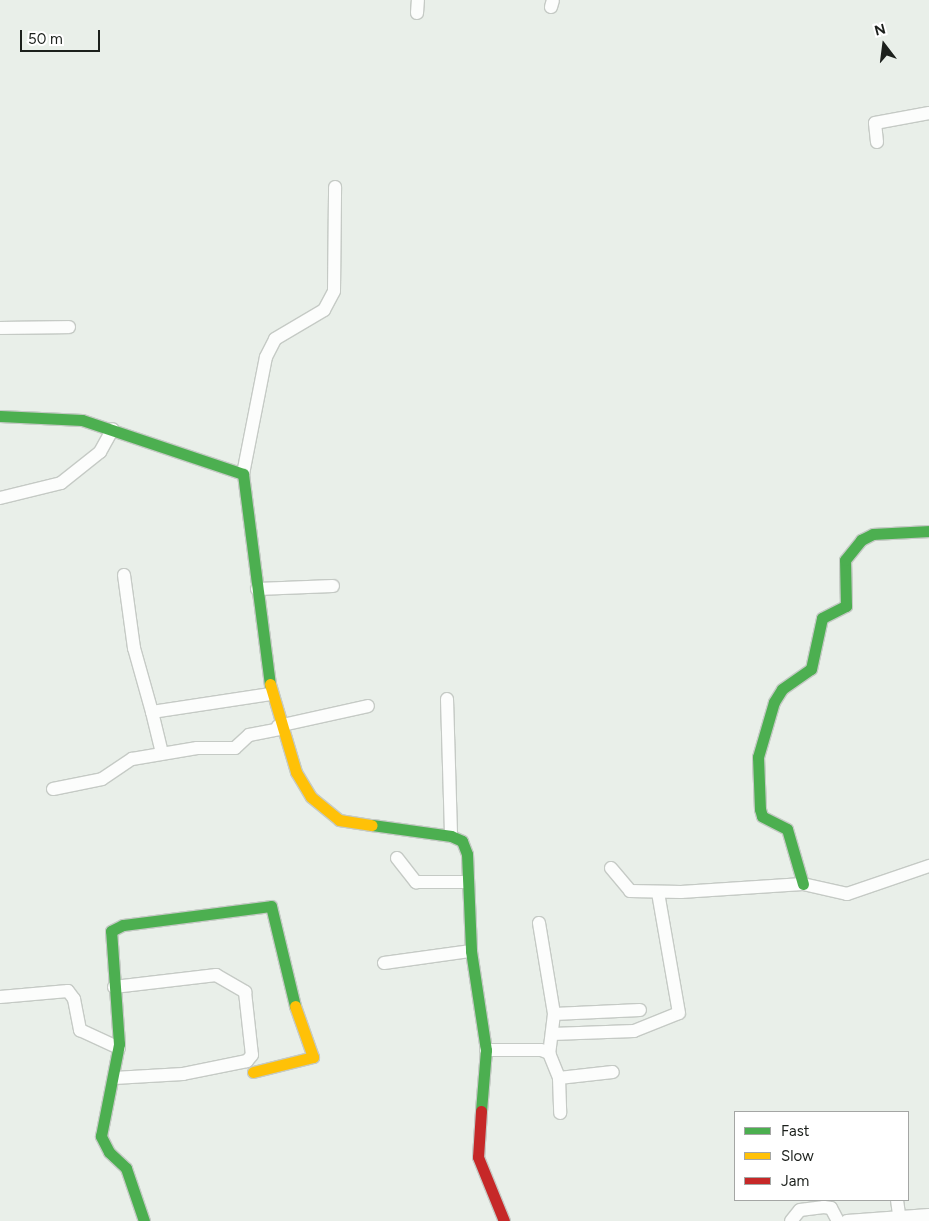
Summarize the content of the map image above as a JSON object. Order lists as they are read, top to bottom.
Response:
{
  "legend": ["Fast", "Slow", "Jam"],
  "scale_bar": "50 m",
  "north": "top"
}
